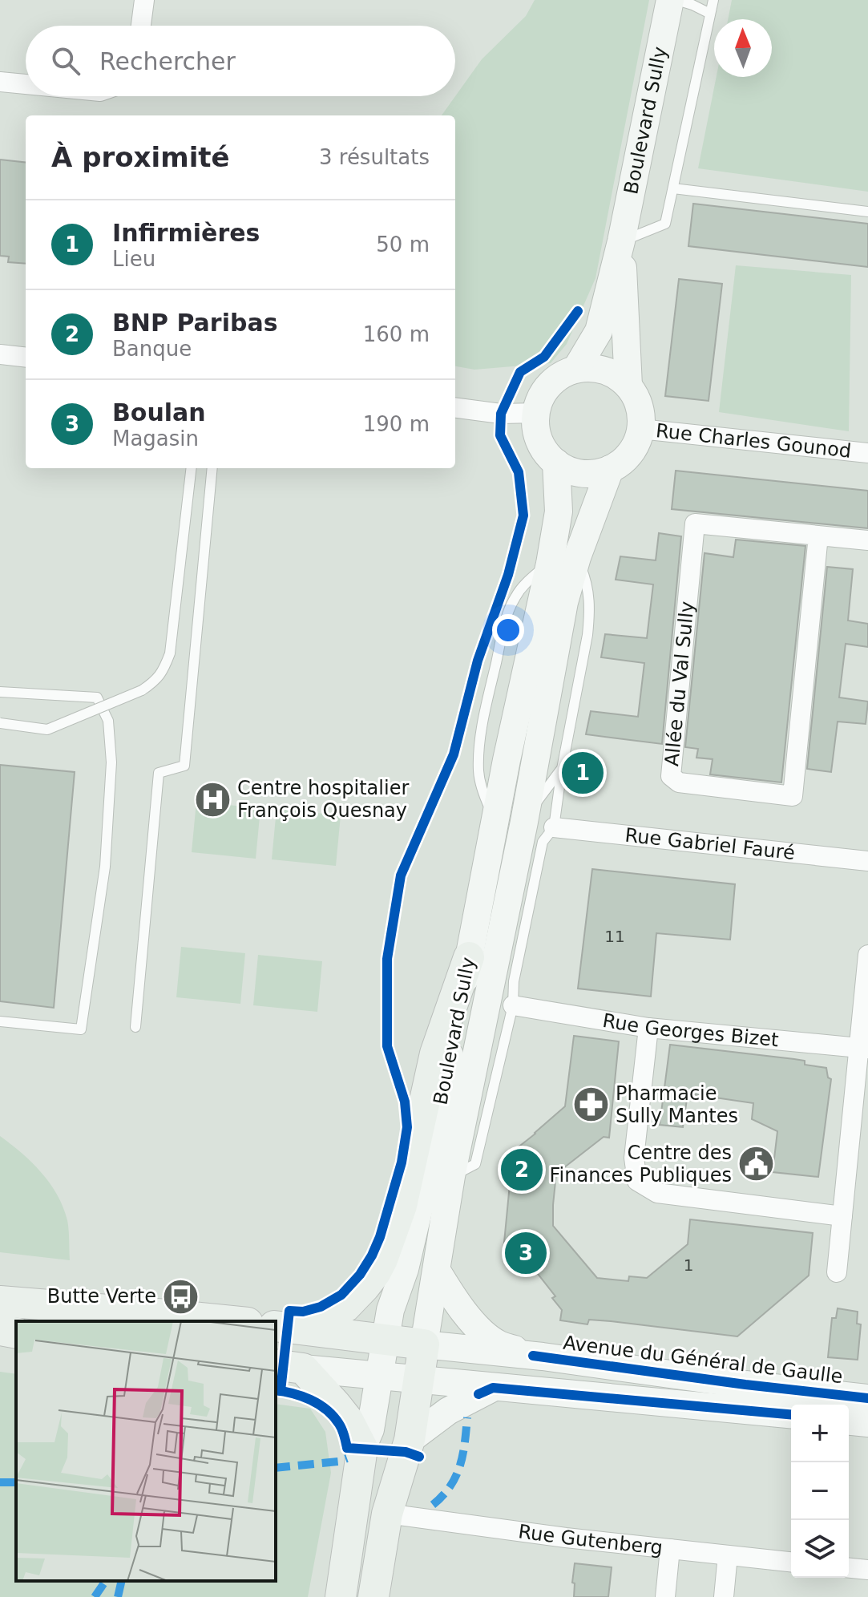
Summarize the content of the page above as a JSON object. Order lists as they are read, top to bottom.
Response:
{
  "streets": {
    "main road": ["Boulevard Sully"],
    "street": [
      "Rue Charles Gounod",
      "Allée du Val Sully",
      "Rue Gabriel Fauré",
      "Rue Georges Bizet",
      "Avenue du Général de Gaulle",
      "Rue Gutenberg"
    ]
  },
  "crossings": [
    ["Boulevard Sully", "Rue Charles Gounod"],
    ["Boulevard Sully", "Avenue du Général de Gaulle"],
    ["Boulevard Sully", "Rue Gutenberg"]
  ],
  "places": {
    "hospital": ["Centre hospitalier François Quesnay"],
    "pharmacy": ["Pharmacie Sully Mantes"],
    "public building": ["Centre des Finances Publiques"],
    "bus stop": ["Butte Verte"]
  },
  "house_numbers": ["11", "1"],
  "north": "top",
  "page": {
    "search": "Rechercher",
    "heading": ["À proximité", "3 résultats"],
    "list": [
      {
        "mark": "1",
        "name": "Infirmières",
        "note": "Lieu",
        "value": "50 m"
      },
      {
        "mark": "2",
        "name": "BNP Paribas",
        "note": "Banque",
        "value": "160 m"
      },
      {
        "mark": "3",
        "name": "Boulan",
        "note": "Magasin",
        "value": "190 m"
      }
    ],
    "pins": ["1", "2", "3"],
    "map_buttons": ["+", "−"]
  }
}
